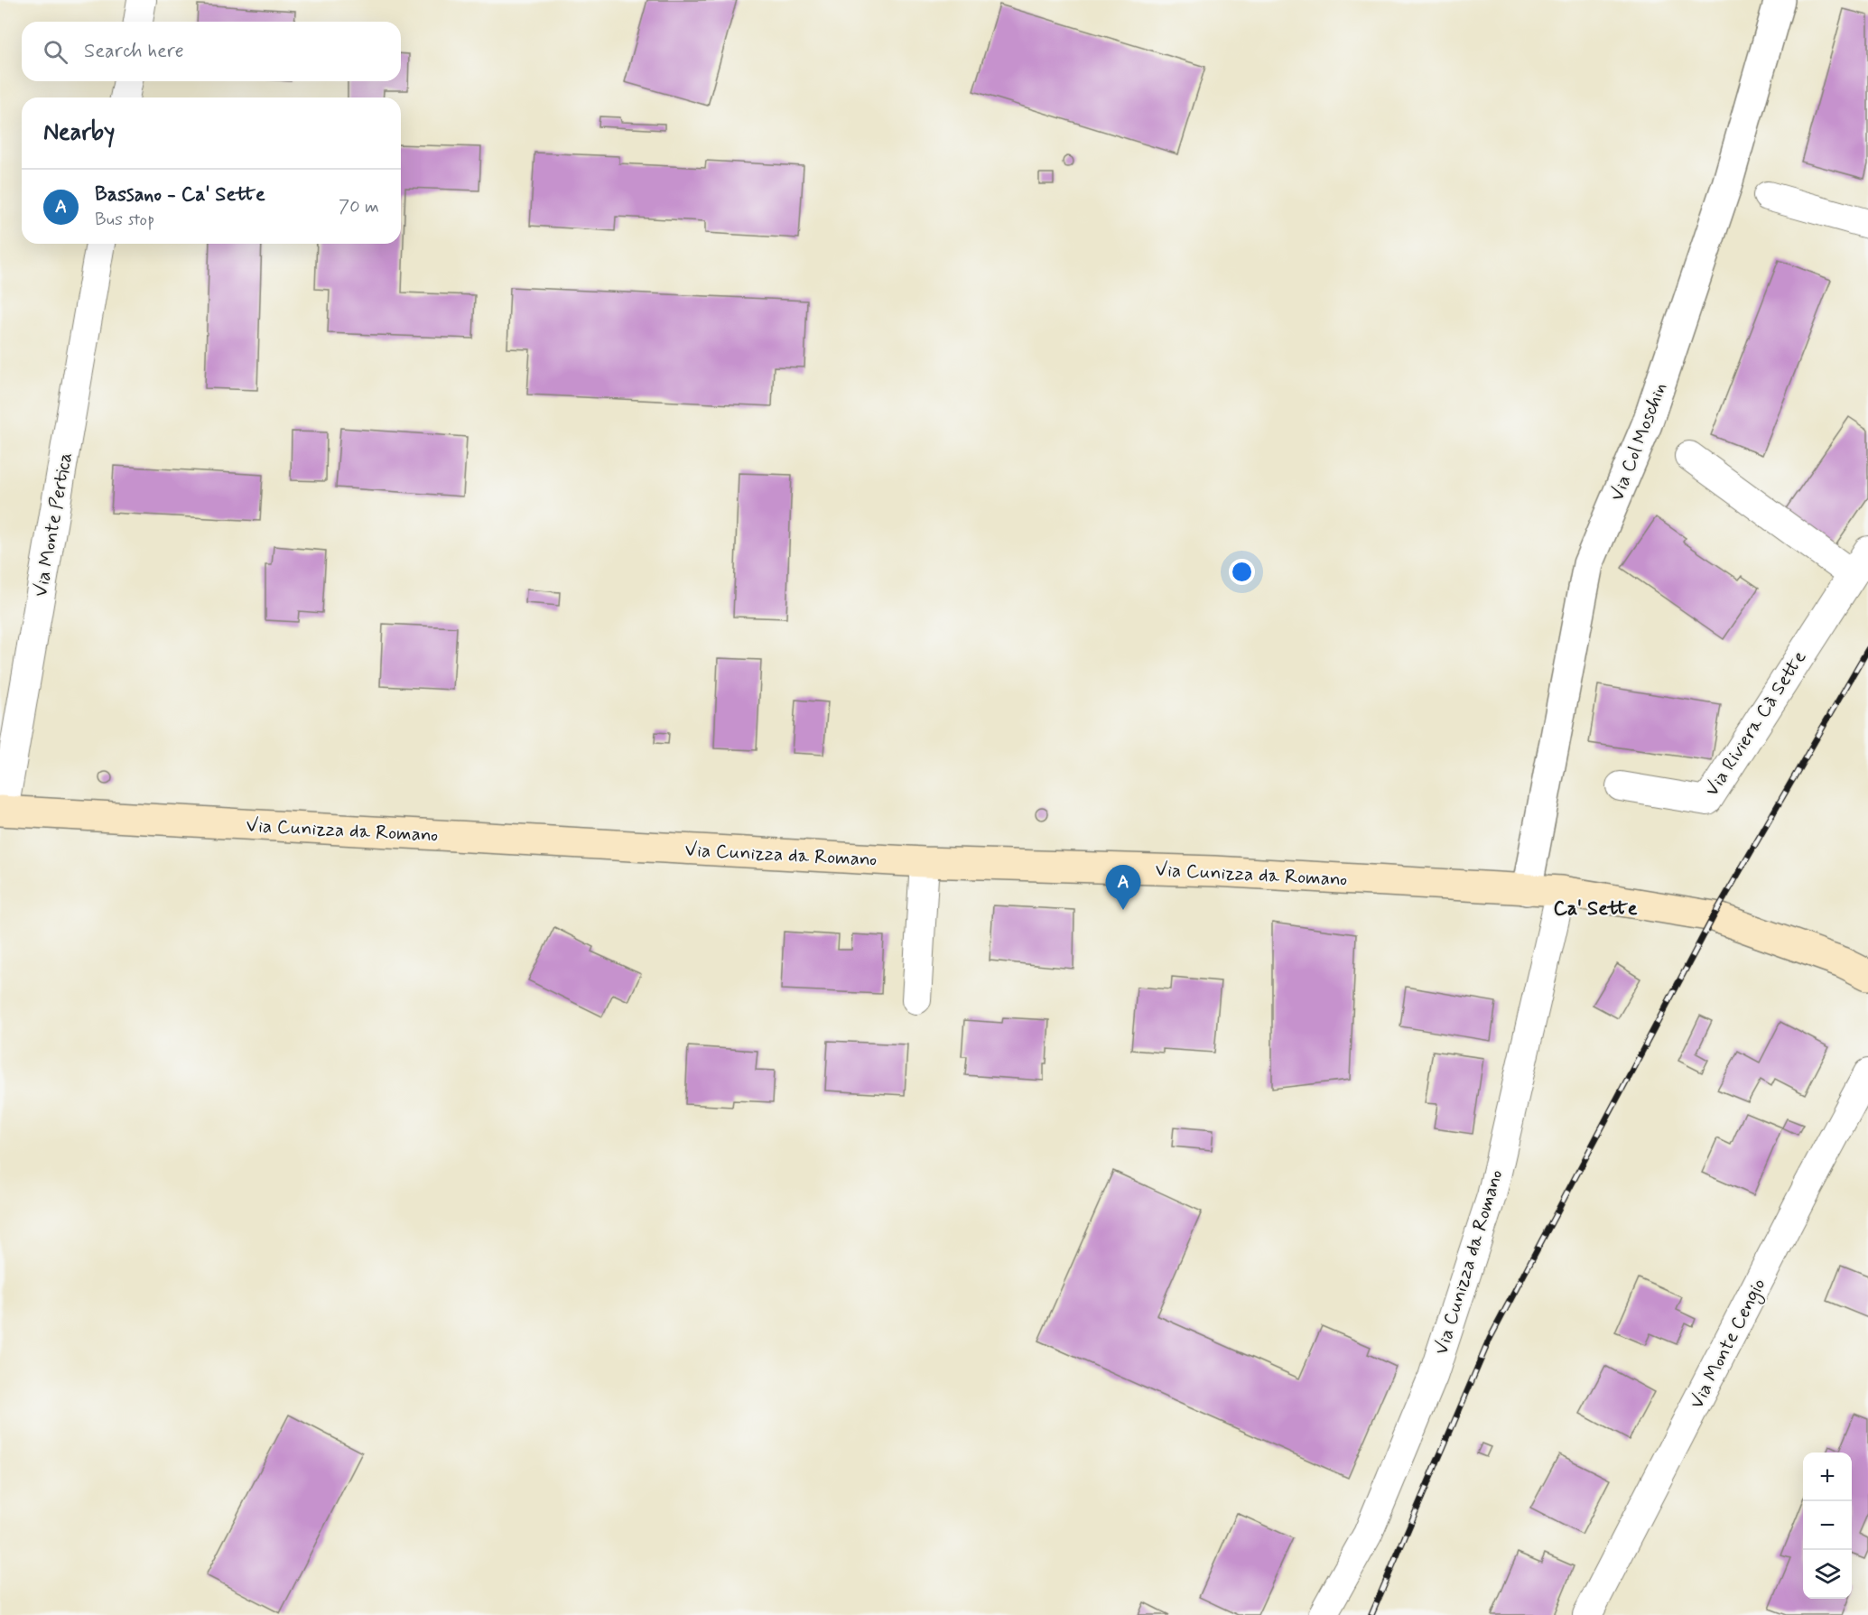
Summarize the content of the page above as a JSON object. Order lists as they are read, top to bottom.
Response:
{
  "streets": {
    "main road": ["Via Cunizza da Romano"],
    "street": [
      "Via Col Moschin",
      "Via Monte Pertica",
      "Via Riviera Cà Sette",
      "Via Monte Cengio"
    ]
  },
  "crossings": [
    ["Via Col Moschin", "Via Cunizza da Romano"],
    ["Via Monte Pertica", "Via Cunizza da Romano"]
  ],
  "districts": ["Ca' Sette"],
  "page": {
    "search": "Search here",
    "heading": "Nearby",
    "list": [
      {
        "mark": "A",
        "name": "Bassano - Ca' Sette",
        "note": "Bus stop",
        "value": "70 m"
      }
    ],
    "pins": "A",
    "map_buttons": ["+", "−"]
  }
}
